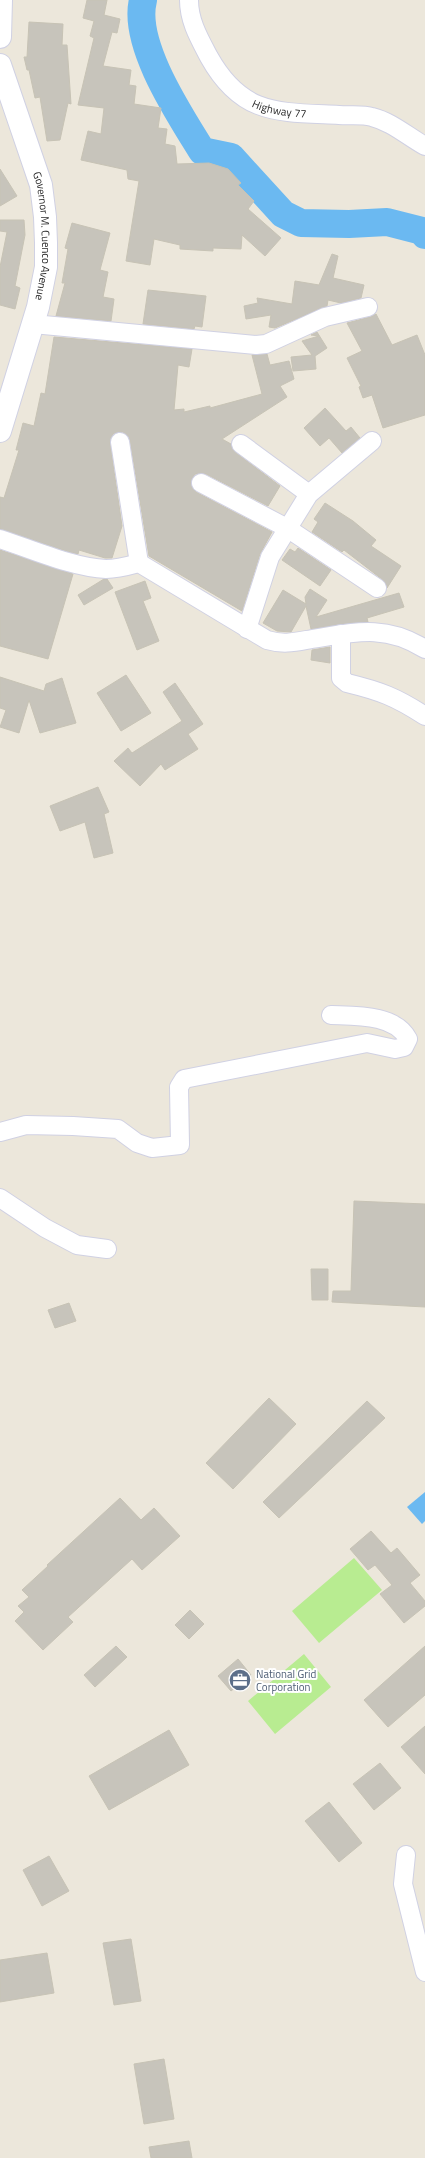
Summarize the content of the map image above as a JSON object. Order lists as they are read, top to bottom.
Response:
{
  "streets": {
    "main road": ["Governor M. Cuenco Avenue"],
    "street": ["Highway 77"]
  },
  "places": {
    "office": ["National Grid Corporation"]
  }
}
